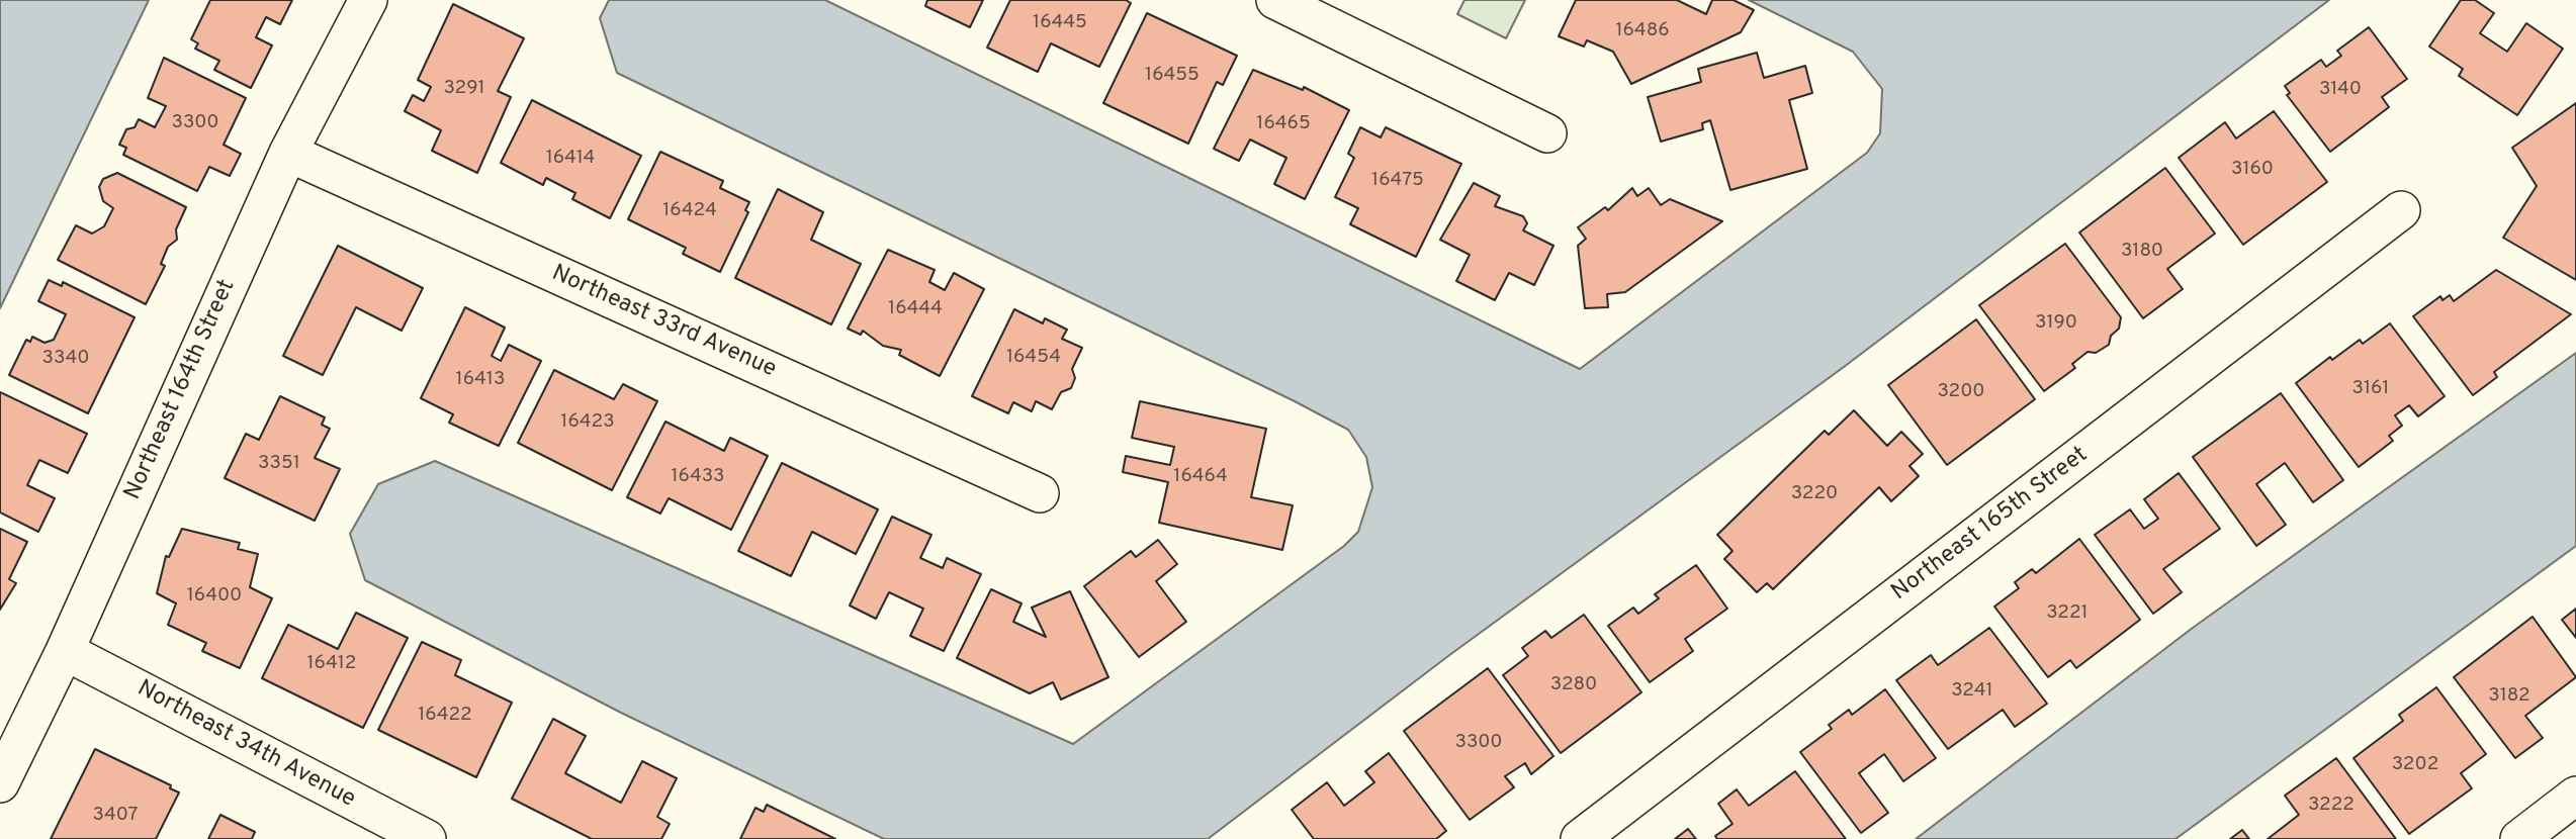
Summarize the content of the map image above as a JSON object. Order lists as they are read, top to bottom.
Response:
{
  "streets": {
    "street": [
      "Northeast 33rd Avenue",
      "Northeast 164th Street",
      "Northeast 165th Street",
      "Northeast 34th Avenue"
    ]
  },
  "crossings": [
    ["Northeast 33rd Avenue", "Northeast 164th Street"],
    ["Northeast 164th Street", "Northeast 34th Avenue"]
  ],
  "house_numbers": [
    "16445",
    "16486",
    "16455",
    "3291",
    "3140",
    "3300",
    "16465",
    "16414",
    "3160",
    "16475",
    "16424",
    "3180",
    "16444",
    "3190",
    "16454",
    "3340",
    "16413",
    "3161",
    "3200",
    "16423",
    "3351",
    "16433",
    "16464",
    "3220",
    "16400",
    "3221",
    "16412",
    "3280",
    "3241",
    "3182",
    "16422",
    "3300",
    "3202",
    "3222",
    "3407"
  ]
}
